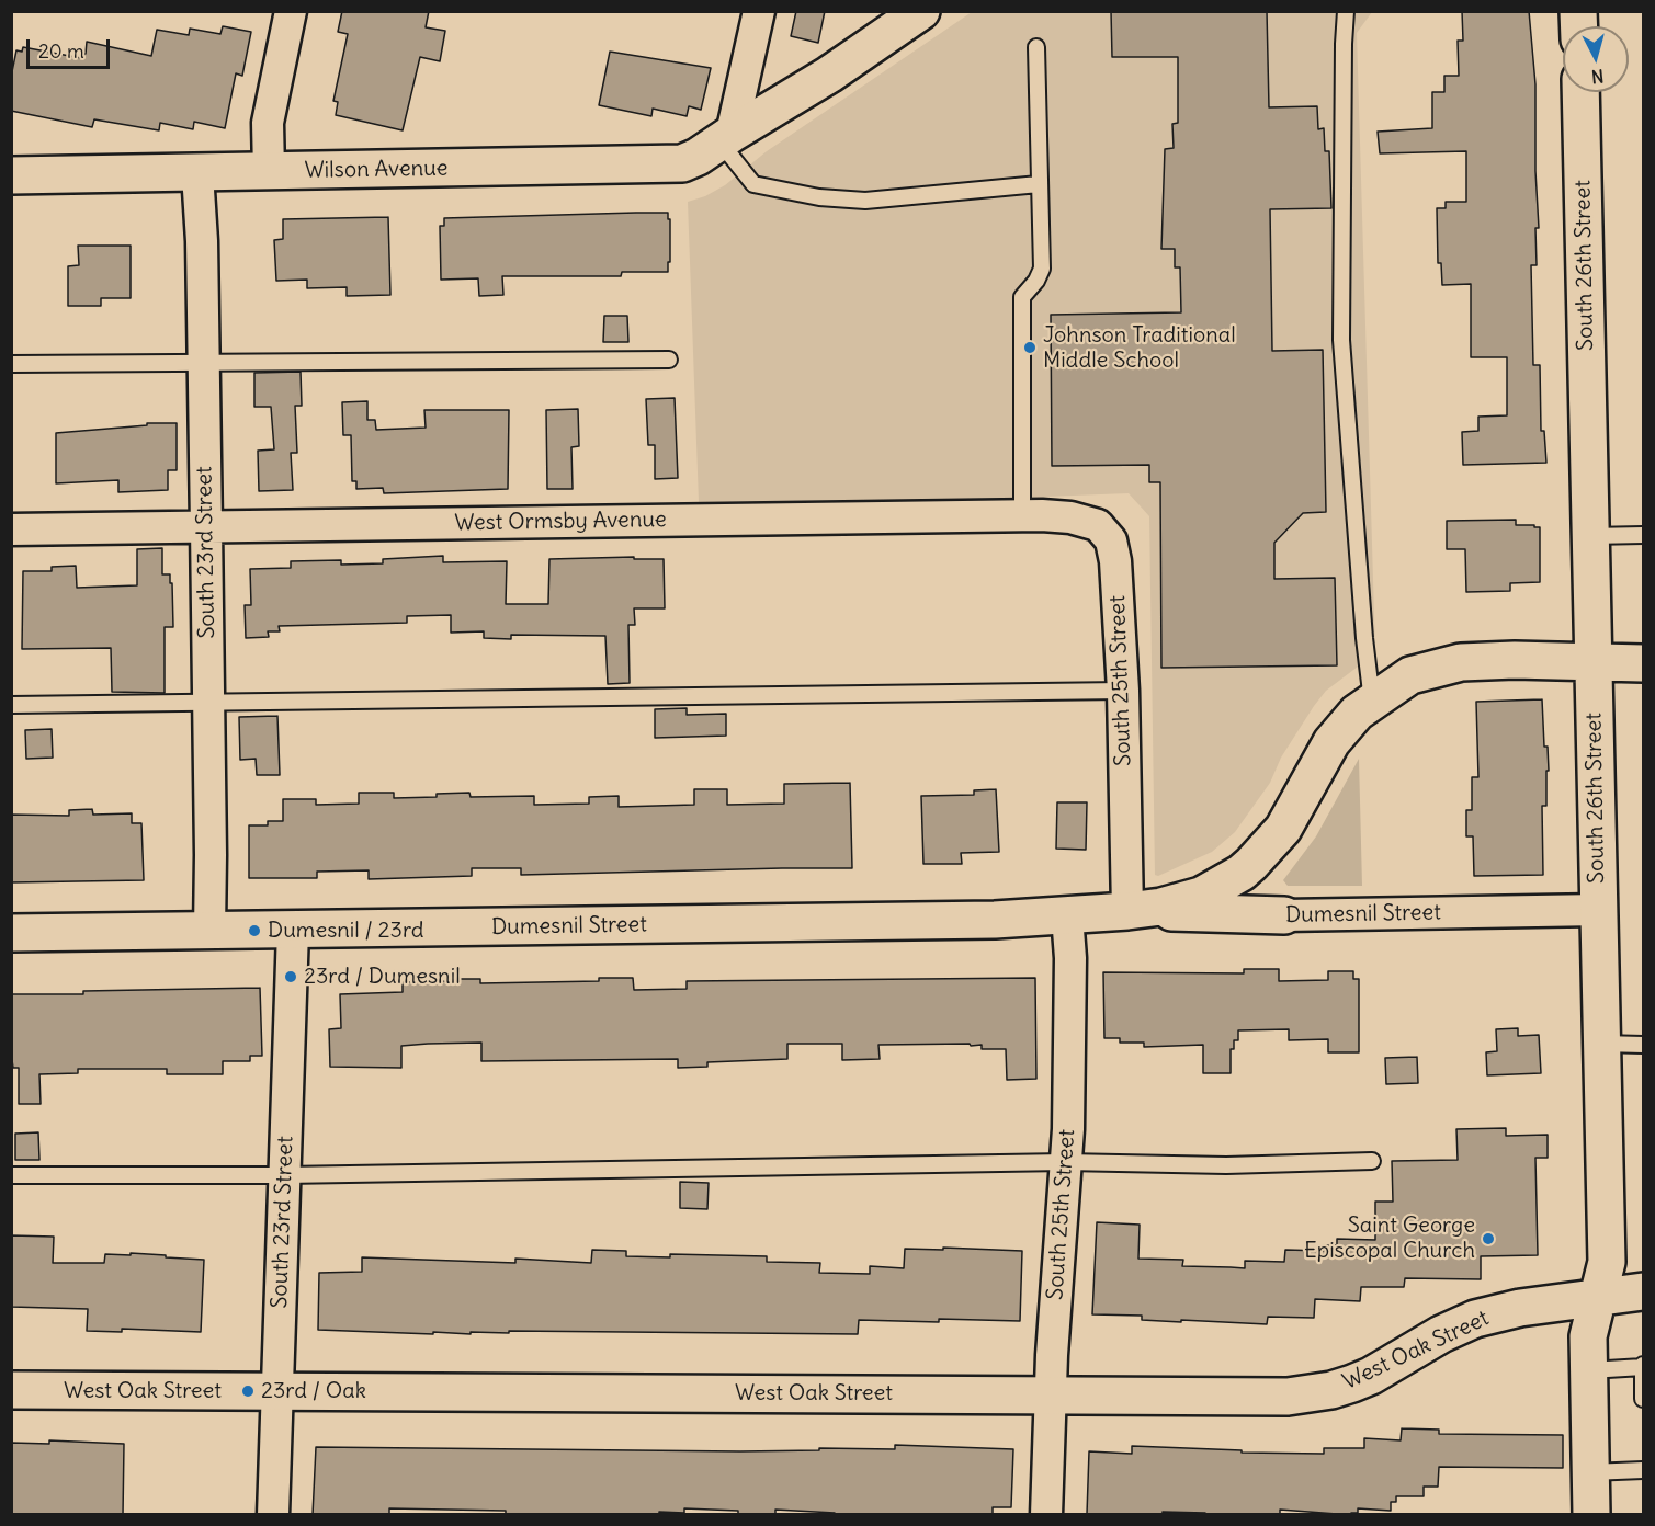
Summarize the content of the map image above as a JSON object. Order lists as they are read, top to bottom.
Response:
{
  "streets": {
    "main road": [
      "Wilson Avenue",
      "South 26th Street",
      "Dumesnil Street",
      "West Oak Street"
    ],
    "street": ["West Ormsby Avenue", "South 23rd Street", "South 25th Street"]
  },
  "crossings": [
    ["Wilson Avenue", "South 23rd Street"],
    ["South 26th Street", "Dumesnil Street"],
    ["South 26th Street", "West Oak Street"],
    ["West Ormsby Avenue", "South 23rd Street"],
    ["West Ormsby Avenue", "South 25th Street"],
    ["South 23rd Street", "Dumesnil Street"],
    ["South 23rd Street", "West Oak Street"],
    ["South 25th Street", "Dumesnil Street"],
    ["South 25th Street", "West Oak Street"]
  ],
  "places": [
    "Johnson Traditional Middle School",
    "Dumesnil / 23rd",
    "23rd / Dumesnil",
    "Saint George Episcopal Church",
    "23rd / Oak"
  ],
  "scale_bar": "20 m",
  "north": "bottom"
}
